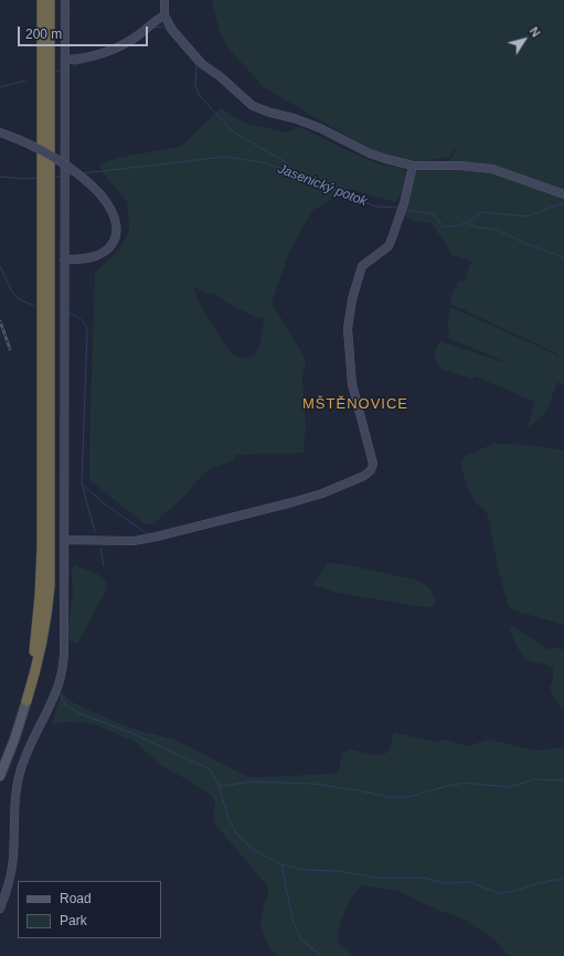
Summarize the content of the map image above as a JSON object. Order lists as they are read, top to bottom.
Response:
{
  "districts": ["MŠTĚNOVICE"],
  "water": ["Jasenický potok"],
  "legend": ["Road", "Park"],
  "scale_bar": "200 m",
  "north": "top right"
}
